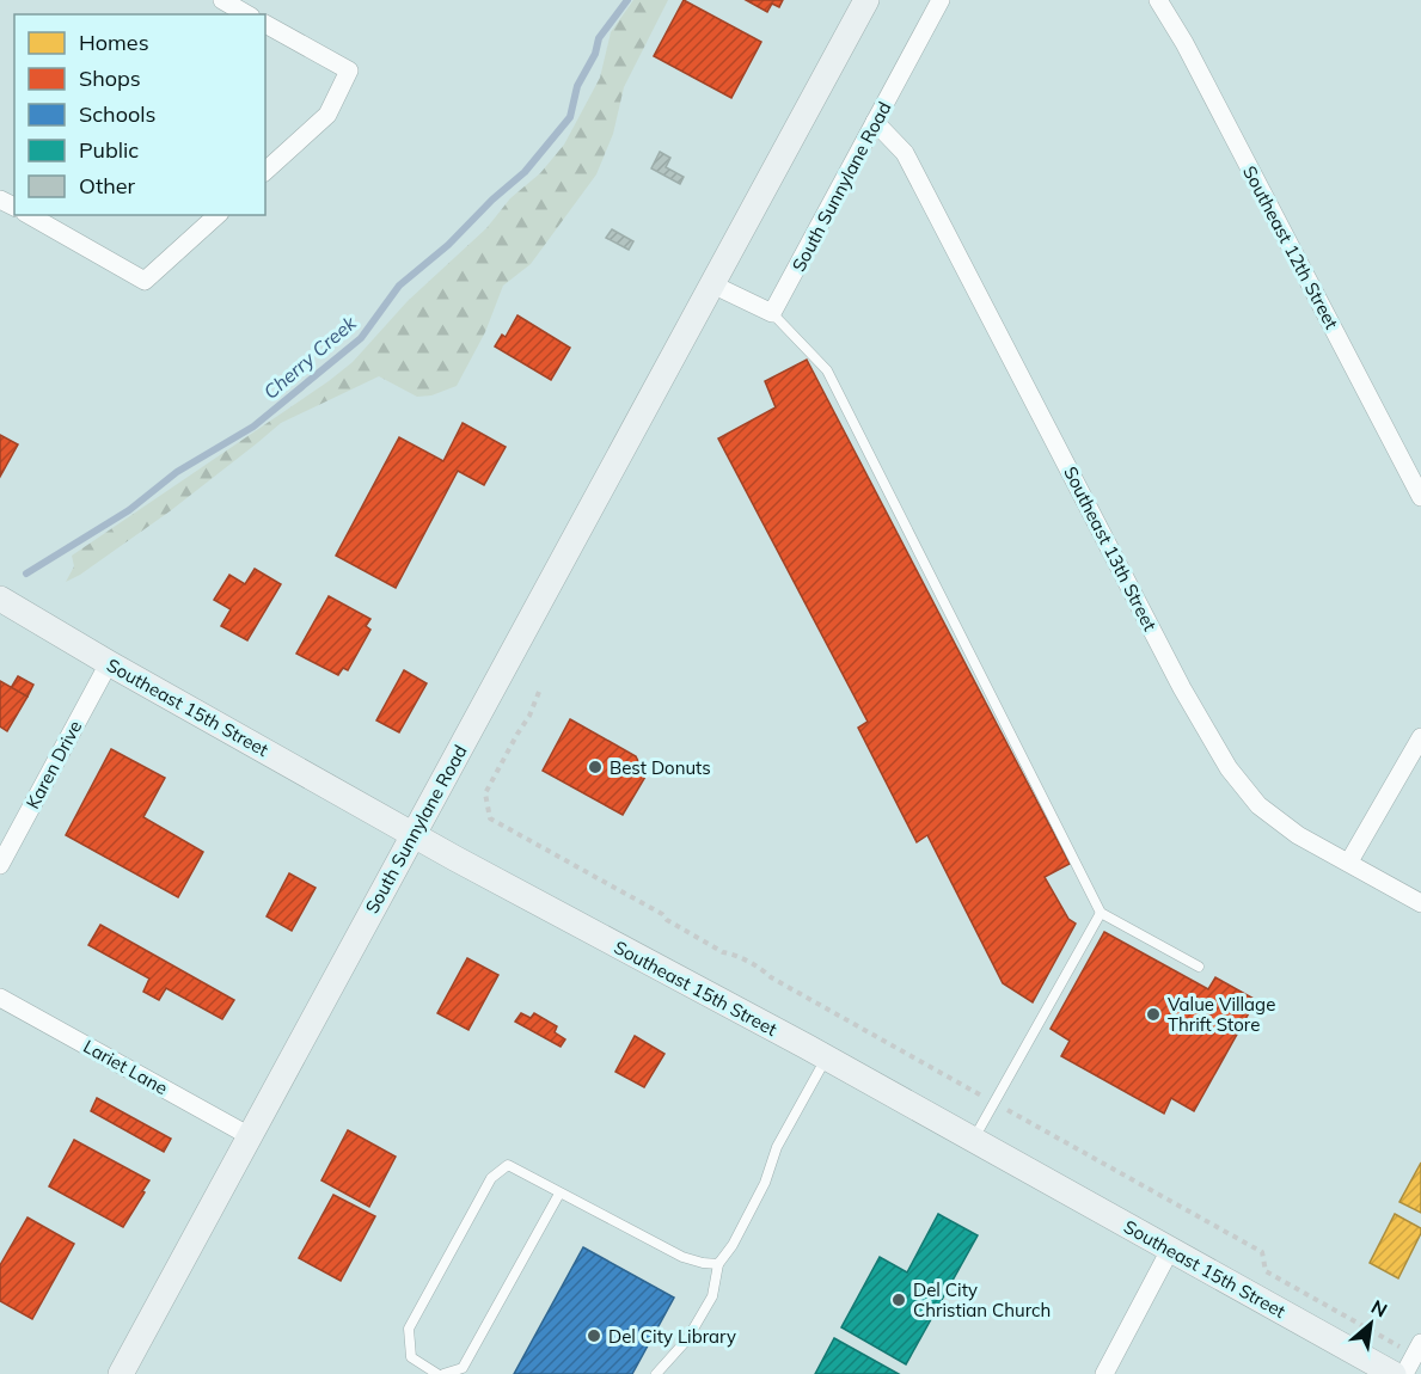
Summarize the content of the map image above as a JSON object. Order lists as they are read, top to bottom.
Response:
{
  "streets": {
    "main road": ["South Sunnylane Road", "Southeast 15th Street"],
    "street": [
      "Southeast 12th Street",
      "Southeast 13th Street",
      "Karen Drive",
      "Lariet Lane"
    ]
  },
  "crossings": [
    ["South Sunnylane Road", "Southeast 13th Street"],
    ["South Sunnylane Road", "Southeast 15th Street"],
    ["South Sunnylane Road", "Lariet Lane"],
    ["Southeast 15th Street", "Karen Drive"]
  ],
  "water": ["Cherry Creek"],
  "places": [
    "Best Donuts",
    "Value Village Thrift Store",
    "Del City Christian Church",
    "Del City Library"
  ],
  "legend": [
    "Homes",
    "Shops",
    "Schools",
    "Public",
    "Other"
  ],
  "north": "top right"
}
